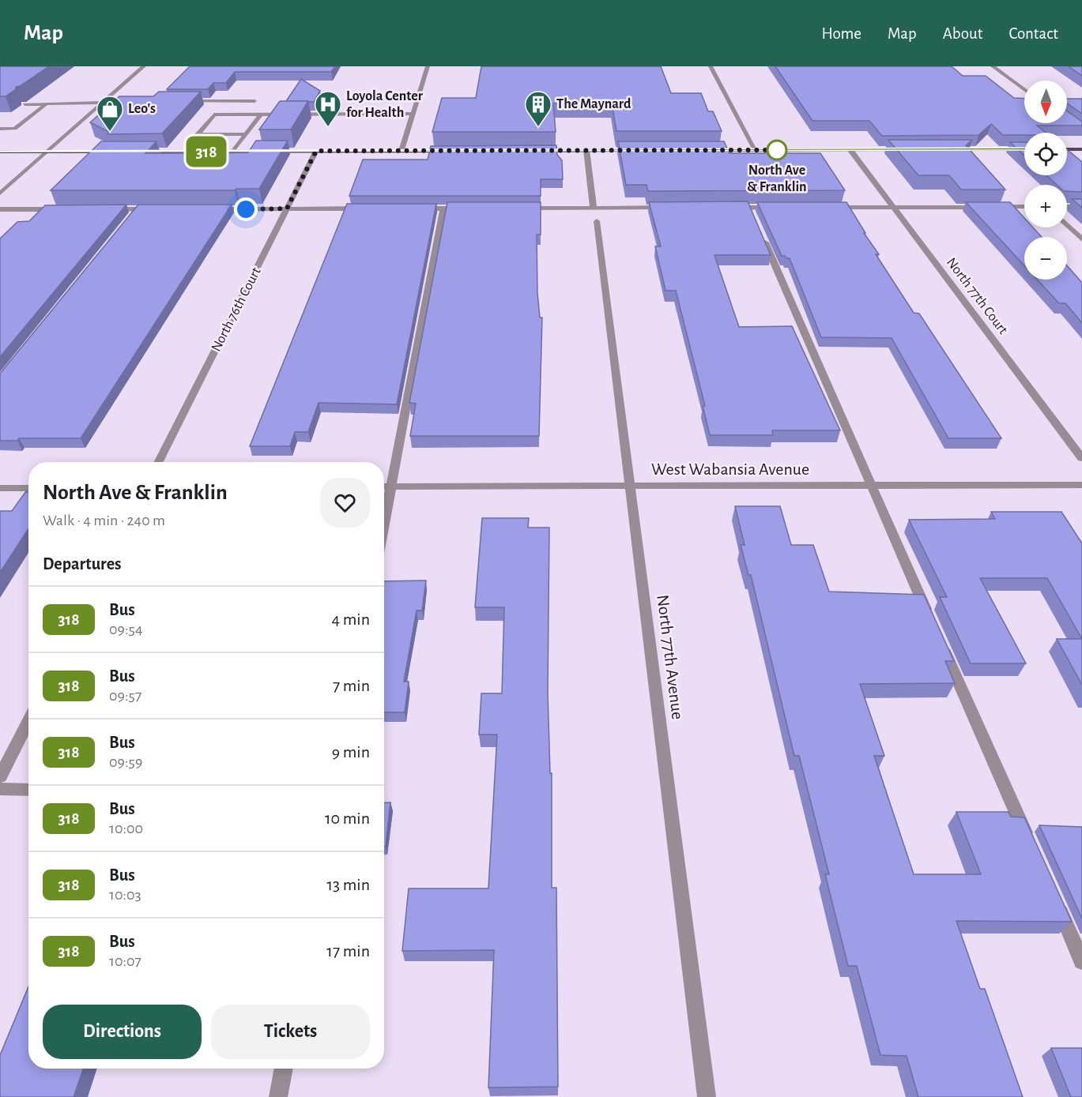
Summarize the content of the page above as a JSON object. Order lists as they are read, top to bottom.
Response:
{
  "streets": {
    "street": [
      "North 77th Court",
      "North 76th Court",
      "West Wabansia Avenue",
      "North 77th Avenue"
    ]
  },
  "crossings": [
    ["West Wabansia Avenue", "North 77th Avenue"]
  ],
  "places": {
    "hospital": ["Loyola Center for Health"],
    "building": ["The Maynard"],
    "shop": ["Leo's"],
    "other": ["North Ave & Franklin"]
  },
  "lines": ["bus line 318"],
  "north": "bottom",
  "page": {
    "header": "Map",
    "nav": [
      "Home",
      "Map",
      "About",
      "Contact"
    ],
    "on_map": "318",
    "map_buttons": ["+", "−"],
    "heading": [
      ["North Ave & Franklin", "Walk · 4 min · 240 m"],
      "Departures"
    ],
    "list": [
      {
        "mark": "318",
        "name": "Bus",
        "note": "09:54",
        "value": "4 min"
      },
      {
        "mark": "318",
        "name": "Bus",
        "note": "09:57",
        "value": "7 min"
      },
      {
        "mark": "318",
        "name": "Bus",
        "note": "09:59",
        "value": "9 min"
      },
      {
        "mark": "318",
        "name": "Bus",
        "note": "10:00",
        "value": "10 min"
      },
      {
        "mark": "318",
        "name": "Bus",
        "note": "10:03",
        "value": "13 min"
      },
      {
        "mark": "318",
        "name": "Bus",
        "note": "10:07",
        "value": "17 min"
      }
    ],
    "buttons": ["Directions", "Tickets"]
  }
}
